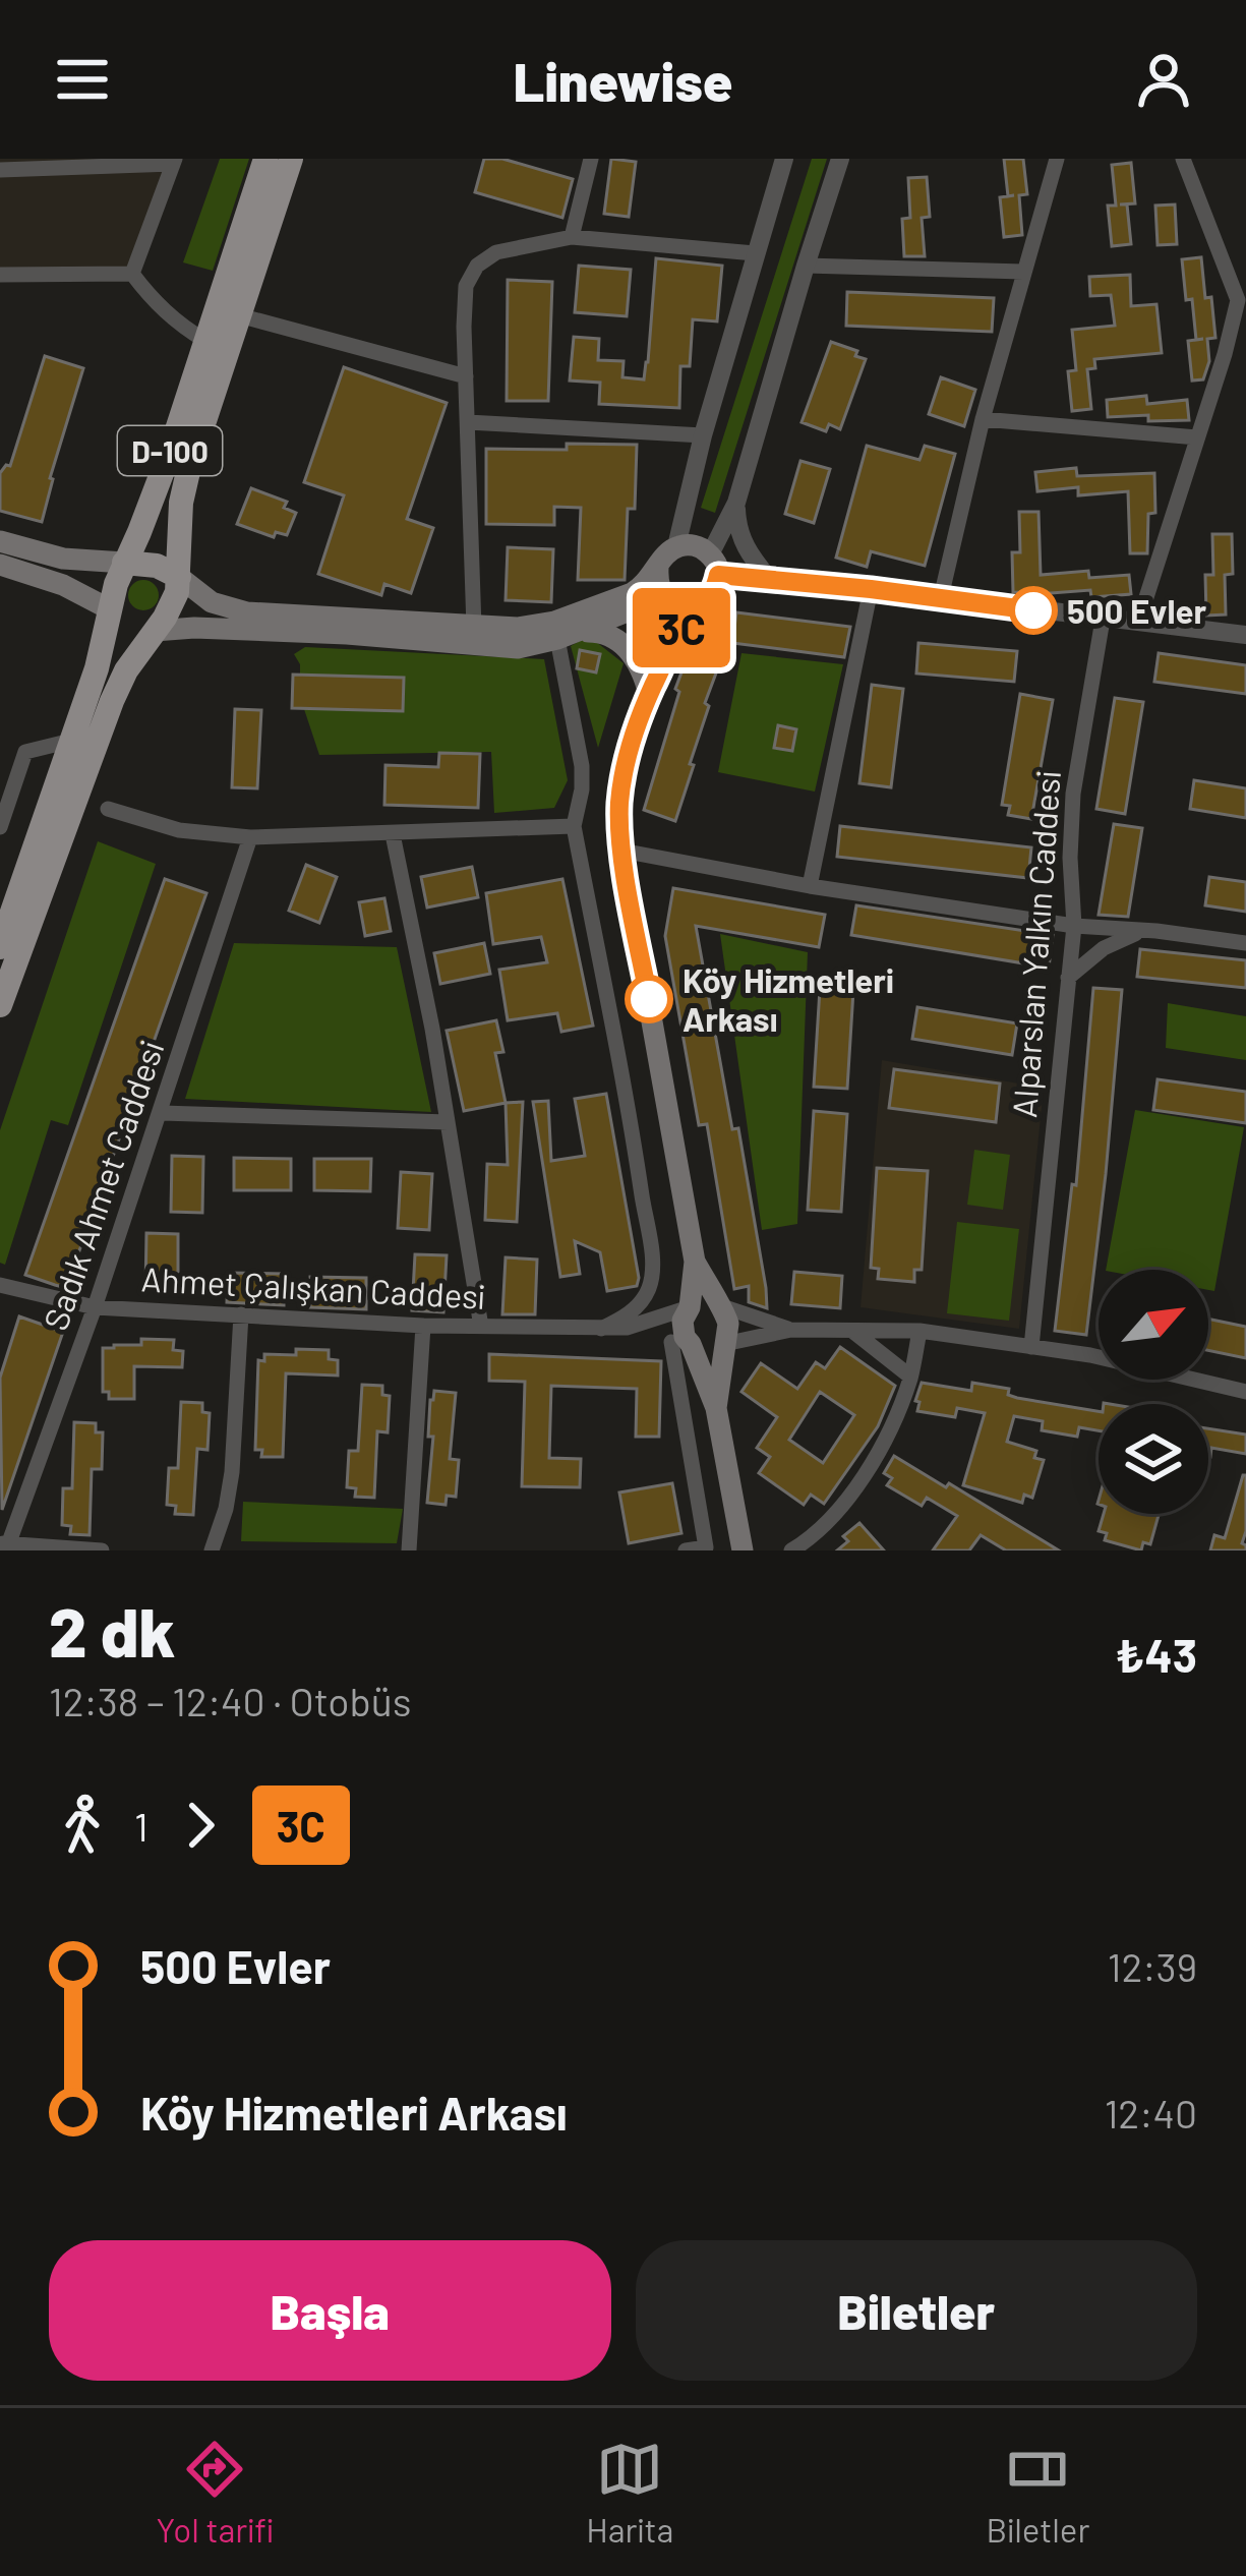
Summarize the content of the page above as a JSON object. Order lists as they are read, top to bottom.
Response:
{
  "streets": {
    "main road": ["D-100"],
    "street": ["Alparslan Yalkın Caddesi", "Sadık Ahmet Caddesi", "Ahmet Çalışkan Caddesi"]
  },
  "crossings": [
    ["Sadık Ahmet Caddesi", "Ahmet Çalışkan Caddesi"]
  ],
  "places": ["500 Evler", "Köy Hizmetleri Arkası"],
  "lines": ["bus line 3C"],
  "north": "top right",
  "page": {
    "header": "Linewise",
    "on_map": "3C",
    "heading": ["2 dk", "12:38 – 12:40 · Otobüs", "₺43"],
    "legs": ["1", "3C"],
    "list": [
      {
        "name": "500 Evler",
        "value": "12:39"
      },
      {
        "name": "Köy Hizmetleri Arkası",
        "value": "12:40"
      }
    ],
    "buttons": ["Başla", "Biletler"],
    "tabs": ["Yol tarifi", "Harita", "Biletler"]
  }
}
